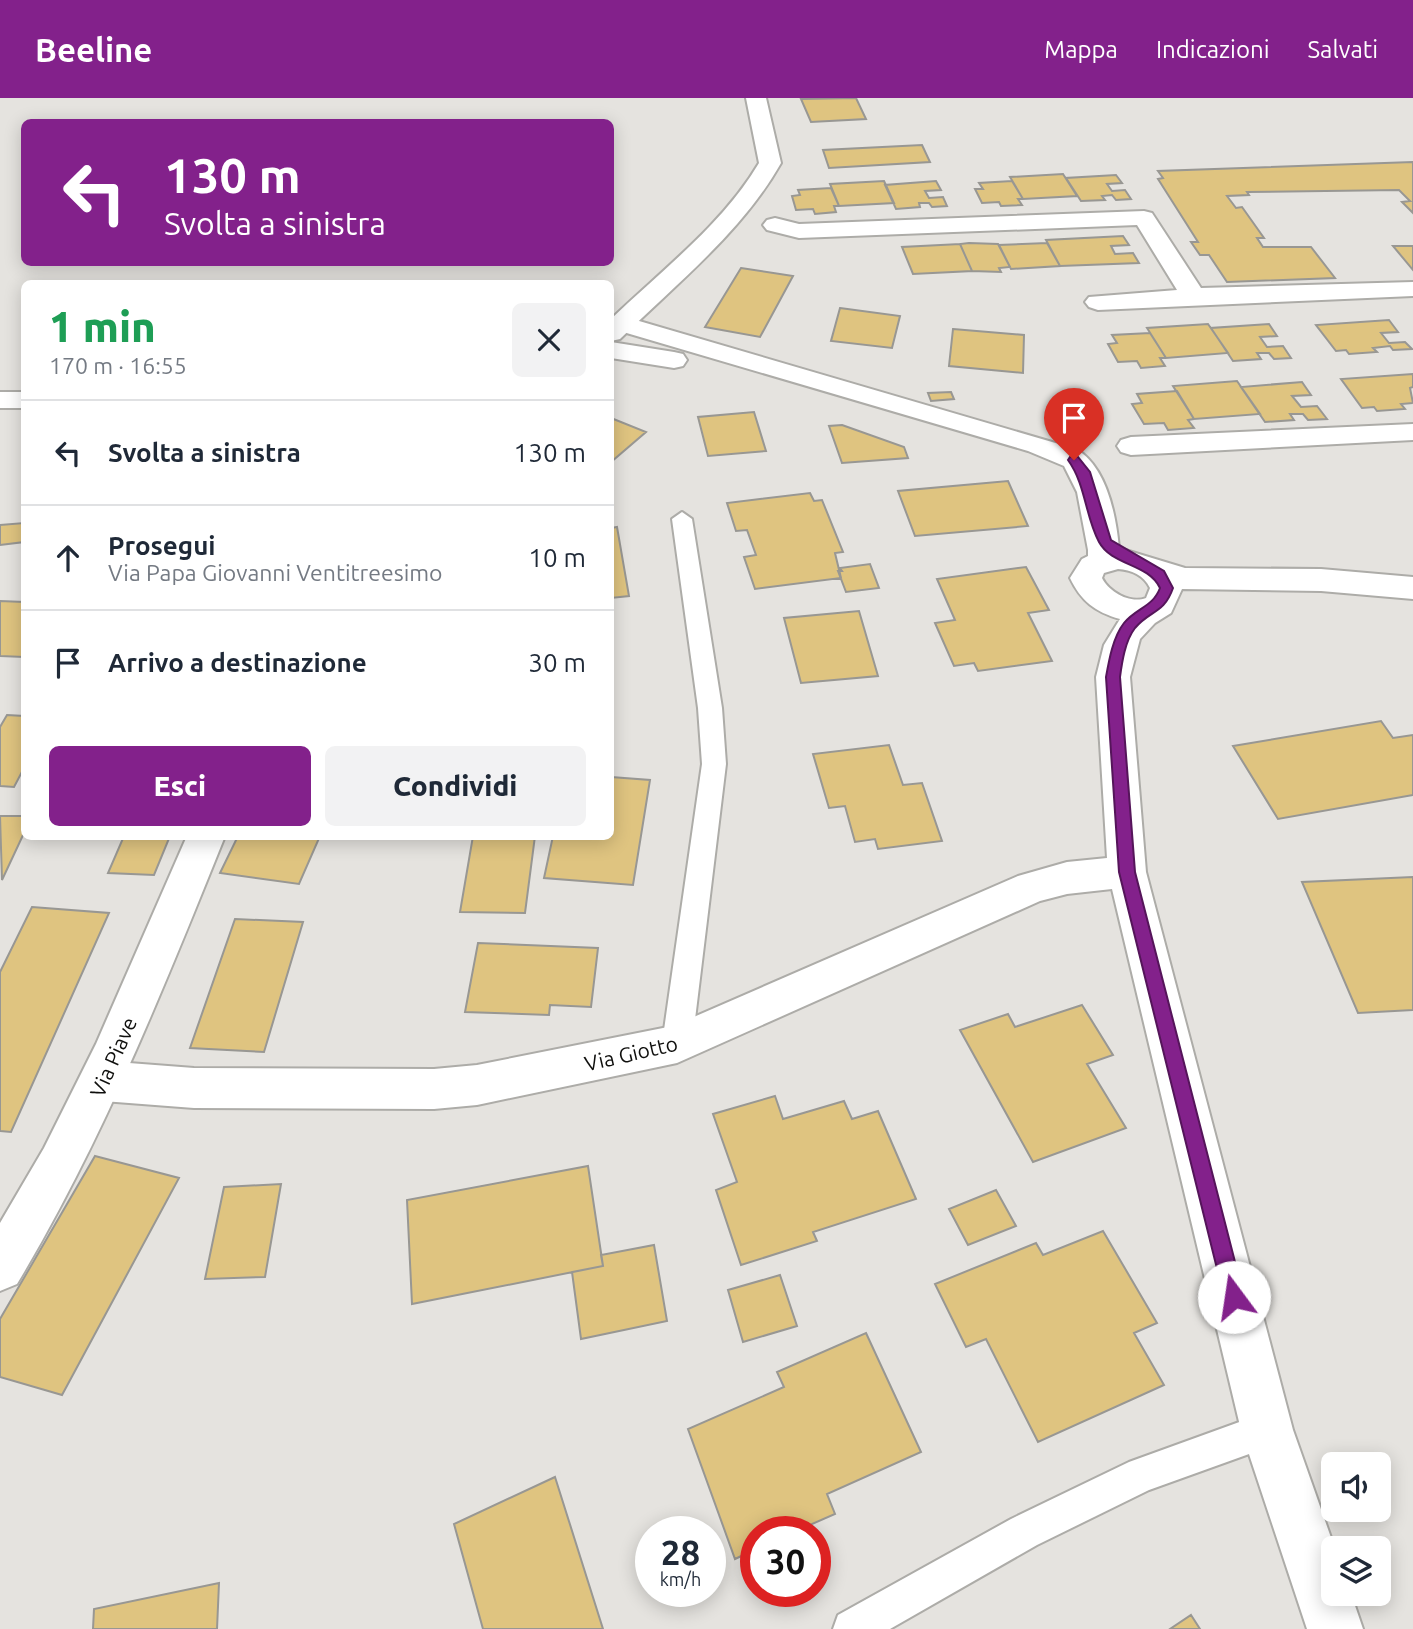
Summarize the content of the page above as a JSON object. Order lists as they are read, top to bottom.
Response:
{
  "streets": {
    "street": ["Via Giotto", "Via Piave"]
  },
  "crossings": [
    ["Via Giotto", "Via Piave"]
  ],
  "page": {
    "header": "Beeline",
    "nav": ["Mappa", "Indicazioni", "Salvati"],
    "turn": ["130 m", "Svolta a sinistra"],
    "heading": ["1 min", "170 m · 16:55"],
    "list": [
      {
        "name": "Svolta a sinistra",
        "value": "130 m"
      },
      {
        "name": "Prosegui",
        "note": "Via Papa Giovanni Ventitreesimo",
        "value": "10 m"
      },
      {
        "name": "Arrivo a destinazione",
        "value": "30 m"
      }
    ],
    "buttons": ["Esci", "Condividi"],
    "speed": "28 km/h",
    "limit": "30"
  }
}
